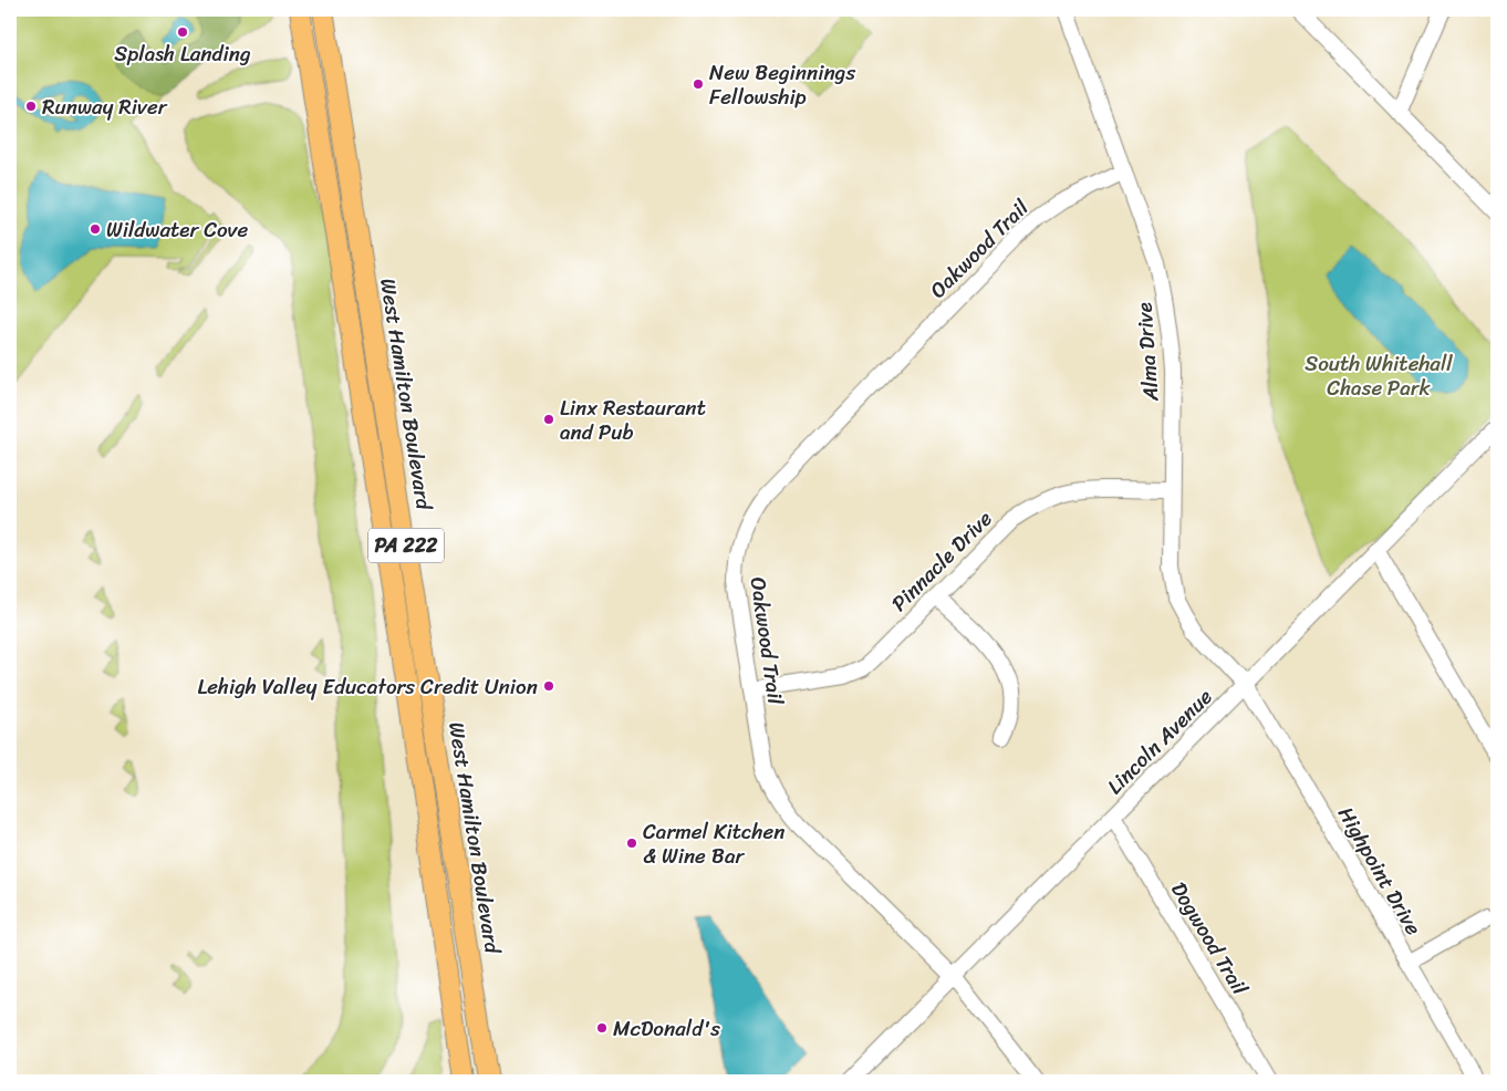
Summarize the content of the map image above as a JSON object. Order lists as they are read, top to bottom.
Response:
{
  "streets": {
    "main road": ["West Hamilton Boulevard", "PA 222"],
    "street": [
      "Oakwood Trail",
      "Alma Drive",
      "Pinnacle Drive",
      "Lincoln Avenue",
      "Highpoint Drive",
      "Dogwood Trail"
    ]
  },
  "crossings": [
    ["Oakwood Trail", "Alma Drive"],
    ["Oakwood Trail", "Pinnacle Drive"],
    ["Oakwood Trail", "Lincoln Avenue"],
    ["Alma Drive", "Pinnacle Drive"],
    ["Alma Drive", "Lincoln Avenue"],
    ["Alma Drive", "Highpoint Drive"],
    ["Lincoln Avenue", "Highpoint Drive"],
    ["Lincoln Avenue", "Dogwood Trail"]
  ],
  "parks": ["South Whitehall Chase Park"],
  "places": [
    "Splash Landing",
    "New Beginnings Fellowship",
    "Runway River",
    "Wildwater Cove",
    "Linx Restaurant and Pub",
    "Lehigh Valley Educators Credit Union",
    "Carmel Kitchen & Wine Bar",
    "McDonald's"
  ]
}
